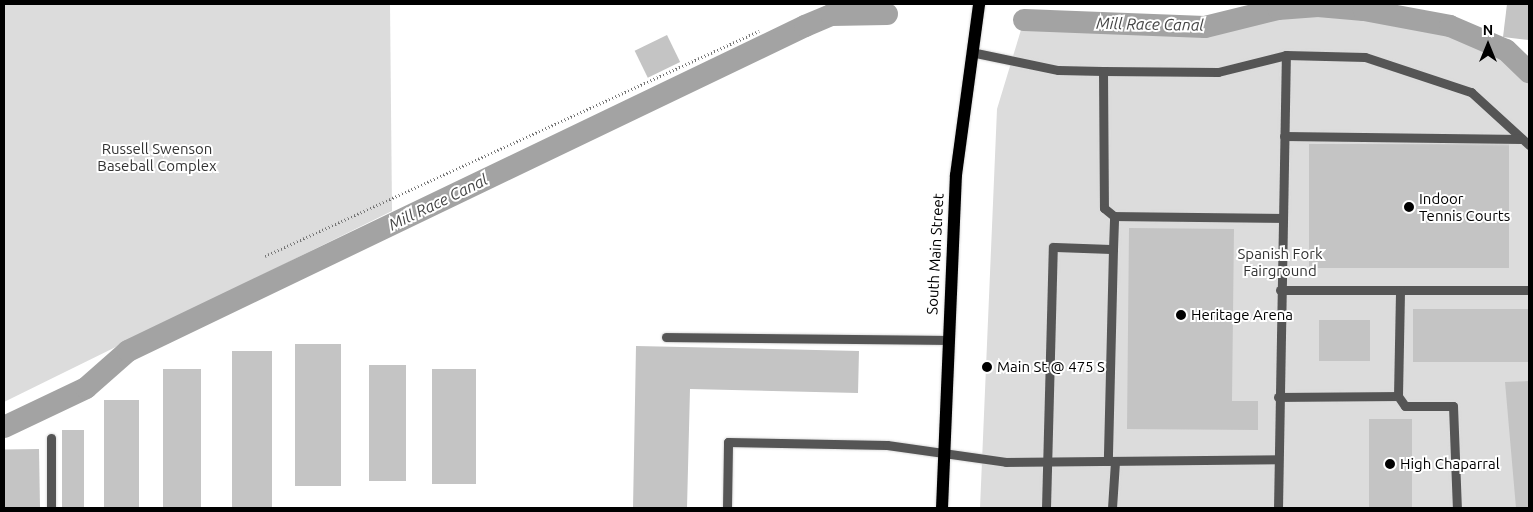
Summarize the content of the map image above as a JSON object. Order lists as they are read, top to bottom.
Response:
{
  "streets": {
    "main road": ["South Main Street"]
  },
  "water": ["Mill Race Canal"],
  "parks": ["Russell Swenson Baseball Complex", "Spanish Fork Fairground"],
  "places": [
    "Indoor Tennis Courts",
    "Heritage Arena",
    "Main St @ 475 S",
    "High Chaparral"
  ],
  "north": "top"
}
